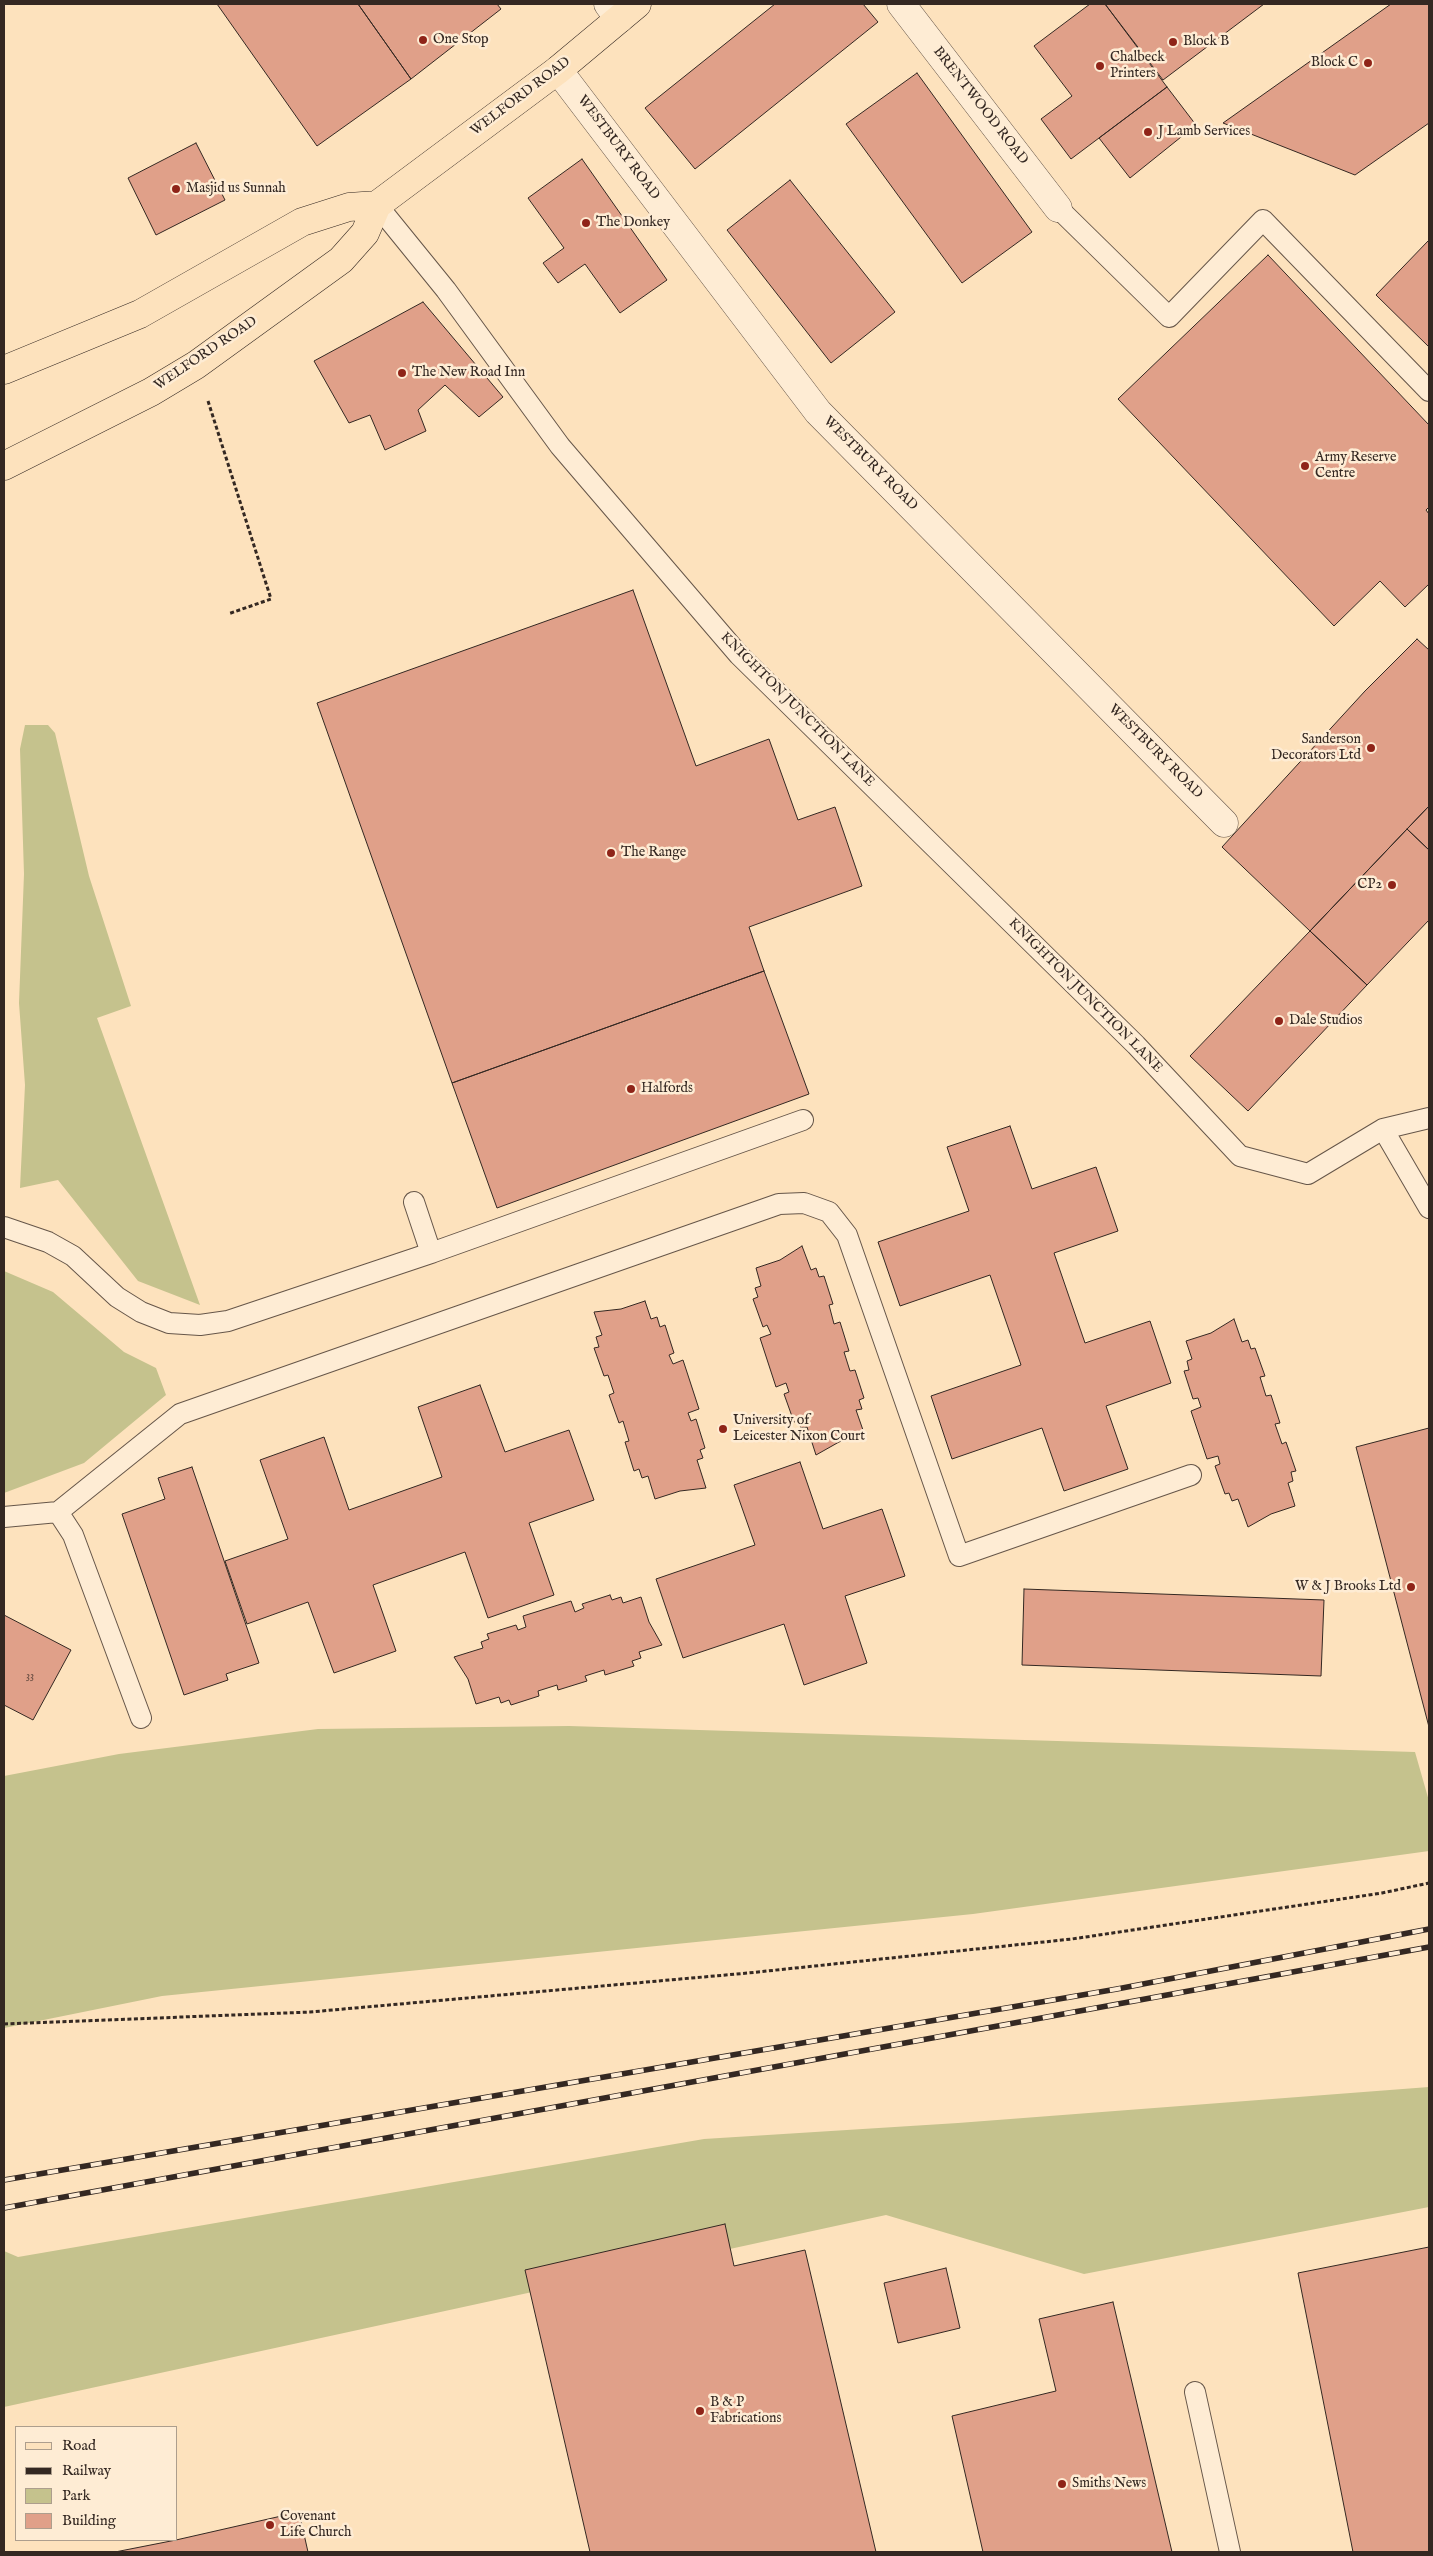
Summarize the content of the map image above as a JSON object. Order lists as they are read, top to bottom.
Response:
{
  "streets": {
    "main road": ["WELFORD ROAD"],
    "street": ["BRENTWOOD ROAD", "WESTBURY ROAD"],
    "lane": ["KNIGHTON JUNCTION LANE"]
  },
  "crossings": [
    ["WELFORD ROAD", "WESTBURY ROAD"],
    ["WELFORD ROAD", "KNIGHTON JUNCTION LANE"]
  ],
  "places": [
    "One Stop",
    "Block B",
    "Block C",
    "Chalbeck Printers",
    "J Lamb Services",
    "Masjid us Sunnah",
    "The Donkey",
    "The New Road Inn",
    "Army Reserve Centre",
    "Sanderson Decorators Ltd",
    "The Range",
    "CP2",
    "Dale Studios",
    "Halfords",
    "University of Leicester Nixon Court",
    "W & J Brooks Ltd",
    "B & P Fabrications",
    "Smiths News",
    "Covenant Life Church"
  ],
  "house_numbers": ["33"],
  "legend": [
    "Road",
    "Railway",
    "Park",
    "Building"
  ]
}
